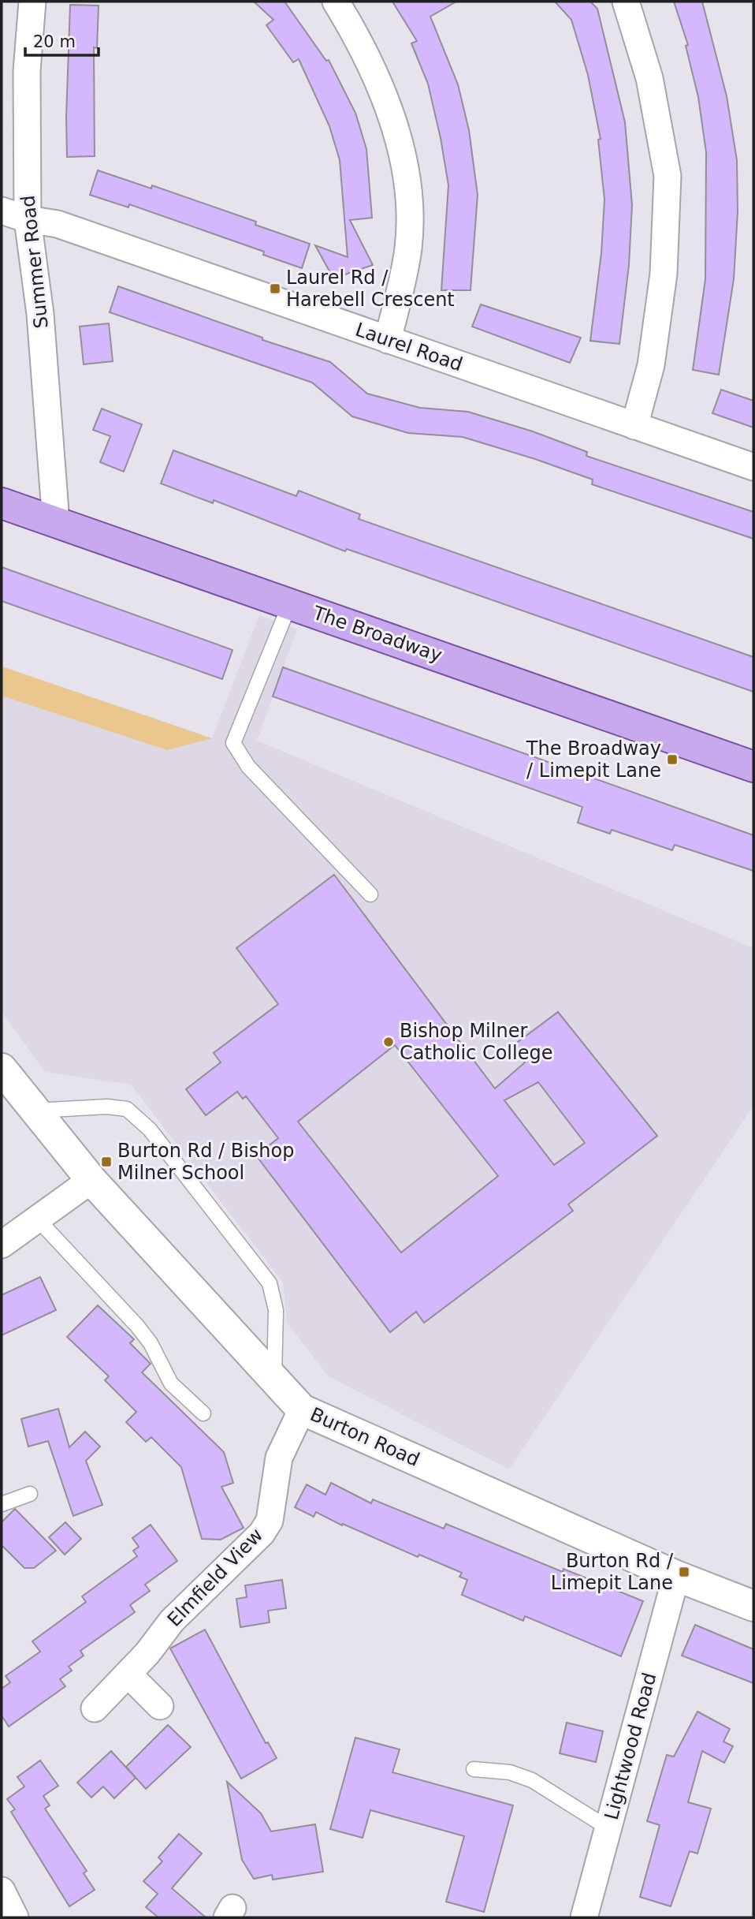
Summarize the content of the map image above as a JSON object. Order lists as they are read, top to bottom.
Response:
{
  "streets": {
    "main road": ["The Broadway", "Burton Road"],
    "street": [
      "Summer Road",
      "Laurel Road",
      "Elmfield View",
      "Lightwood Road"
    ]
  },
  "crossings": [
    ["Summer Road", "Laurel Road"],
    ["Summer Road", "The Broadway"],
    ["Burton Road", "Elmfield View"],
    ["Burton Road", "Lightwood Road"]
  ],
  "places": {
    "transit": [
      "Laurel Rd / Harebell Crescent",
      "The Broadway / Limepit Lane",
      "Burton Rd / Bishop Milner School",
      "Burton Rd / Limepit Lane"
    ],
    "other": ["Bishop Milner Catholic College"]
  },
  "scale_bar": "20 m"
}
